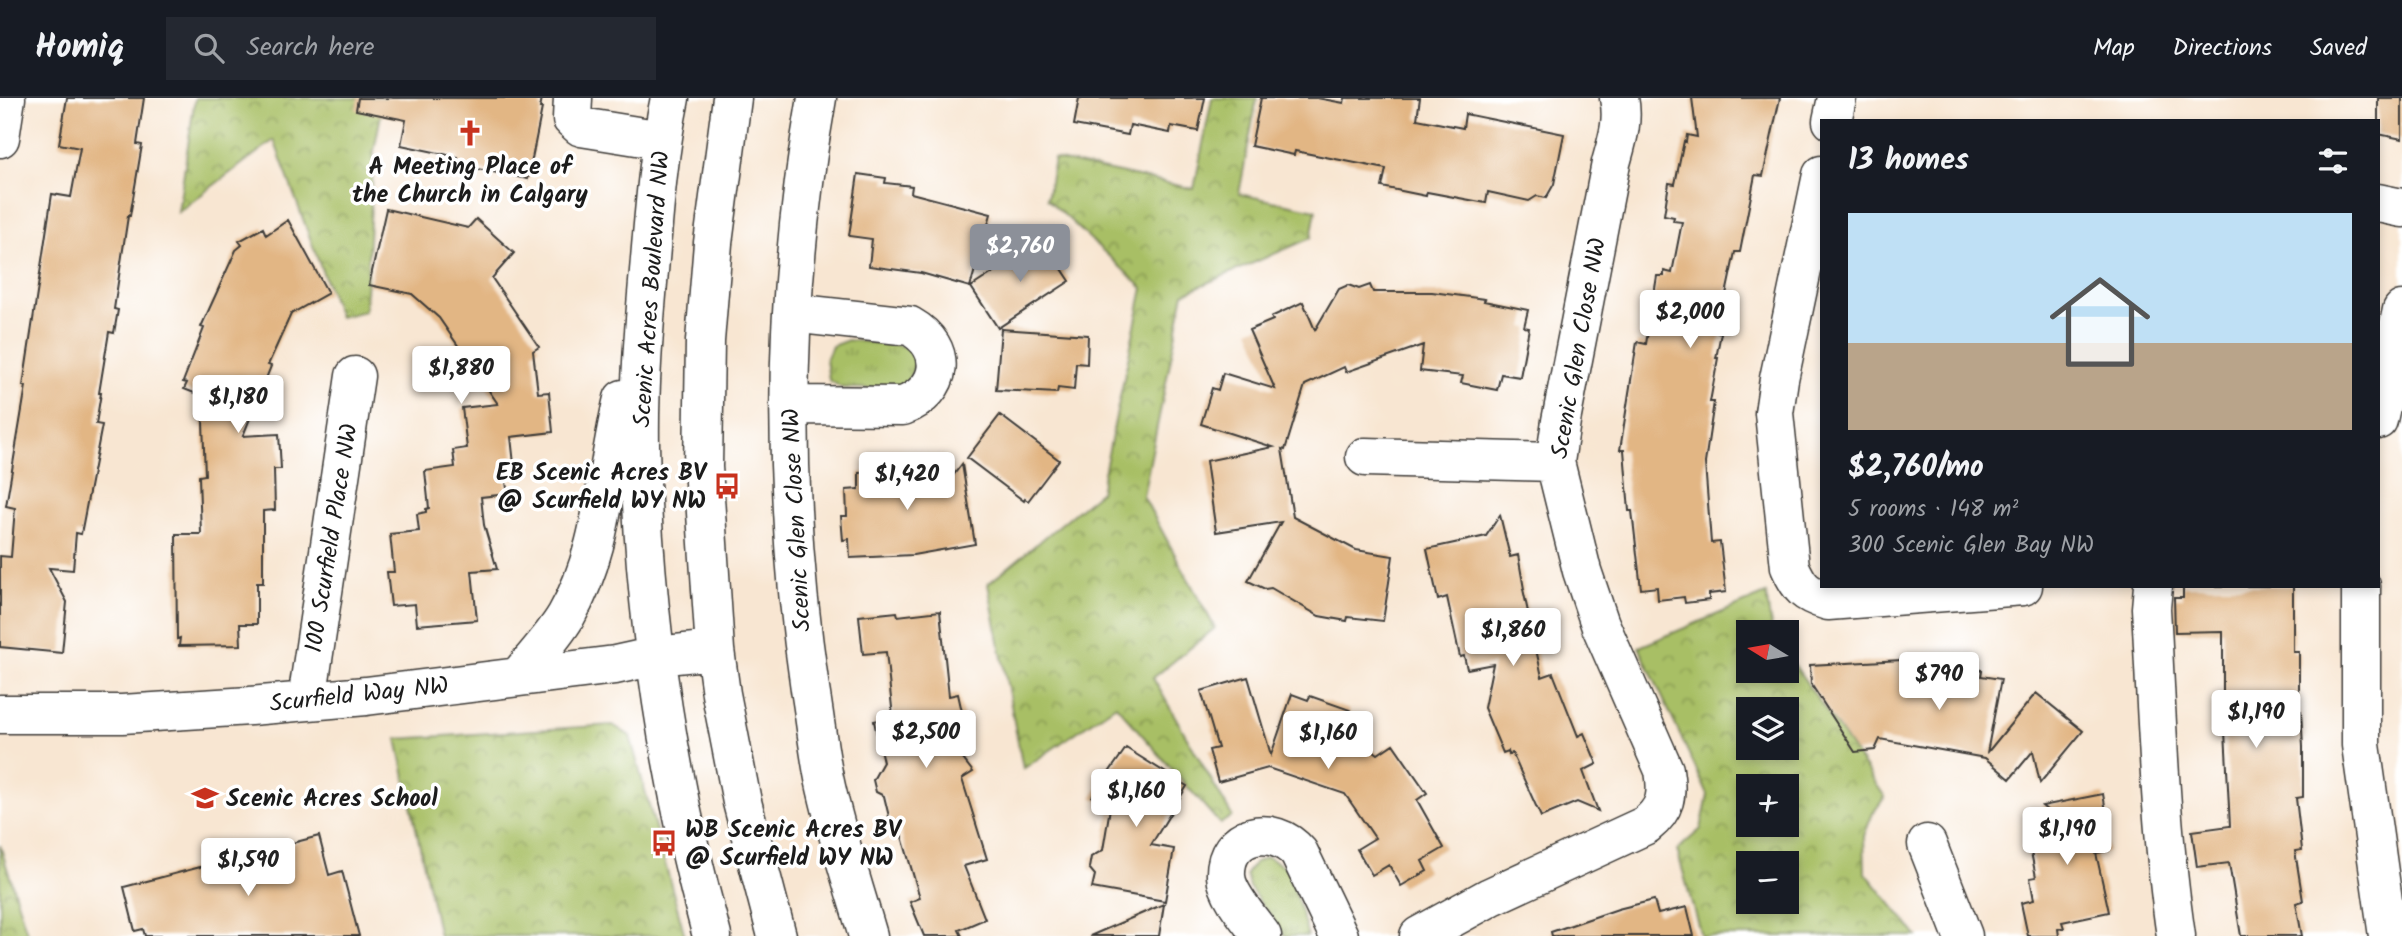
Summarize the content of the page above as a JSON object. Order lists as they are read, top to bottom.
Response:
{
  "streets": {
    "street": [
      "Scenic Acres Boulevard NW",
      "Scenic Glen Close NW",
      "100 Scurfield Place NW",
      "Scurfield Way NW"
    ]
  },
  "crossings": [
    ["Scenic Acres Boulevard NW", "Scurfield Way NW"],
    ["100 Scurfield Place NW", "Scurfield Way NW"]
  ],
  "places": {
    "church": ["A Meeting Place of the Church in Calgary"],
    "bus stop": ["EB Scenic Acres BV @ Scurfield WY NW", "WB Scenic Acres BV @ Scurfield WY NW"],
    "school or university": ["Scenic Acres School"]
  },
  "north": "left",
  "page": {
    "header": "Homiq",
    "search": "Search here",
    "nav": ["Map", "Directions", "Saved"],
    "heading": "13 homes",
    "list": [
      {
        "name": "$2,760/mo",
        "note": "5 rooms · 148 m² · 300 Scenic Glen Bay NW"
      }
    ],
    "price": [
      "$2,760",
      "$2,000",
      "$1,880",
      "$1,180",
      "$1,420",
      "$1,860",
      "$790",
      "$1,190",
      "$2,500",
      "$1,160",
      "$1,160",
      "$1,190",
      "$1,590"
    ],
    "map_buttons": ["+", "−"]
  }
}
